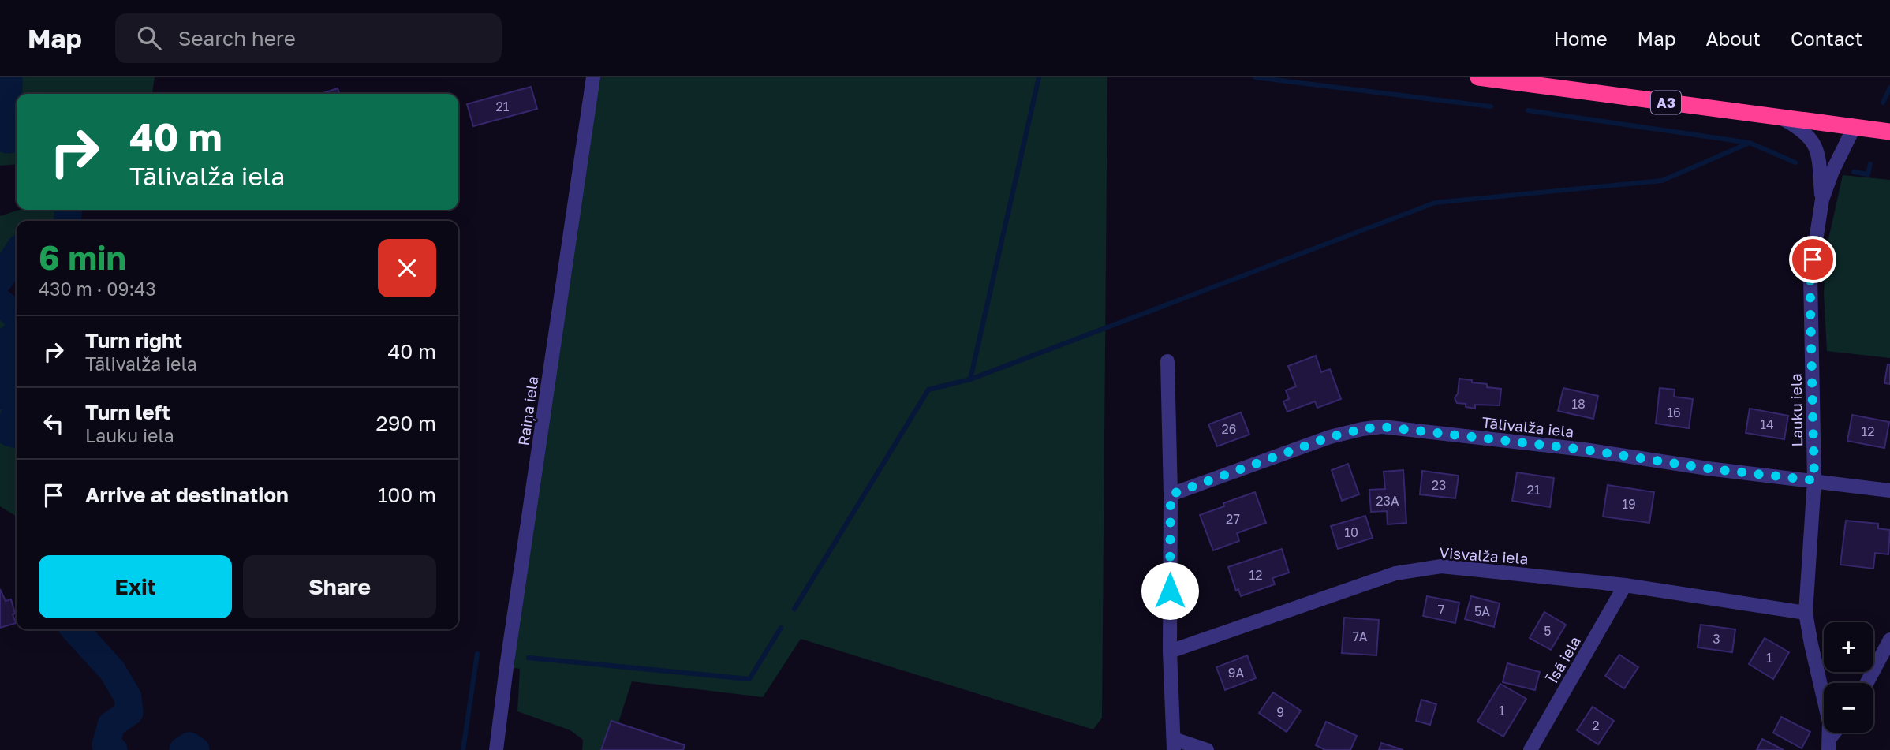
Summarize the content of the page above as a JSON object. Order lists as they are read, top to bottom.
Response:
{
  "streets": {
    "highway": ["A3"],
    "street": [
      "Lauku iela",
      "Raiņa iela",
      "Tālivalža iela",
      "Visvalža iela",
      "Īsā iela"
    ]
  },
  "crossings": [
    ["Lauku iela", "Tālivalža iela"],
    ["Lauku iela", "Visvalža iela"],
    ["Visvalža iela", "Īsā iela"]
  ],
  "house_numbers": [
    "21",
    "18",
    "16",
    "14",
    "26",
    "12",
    "23",
    "21",
    "23A",
    "19",
    "27",
    "10",
    "12",
    "7",
    "5A",
    "5",
    "7A",
    "3",
    "1",
    "9A",
    "1",
    "9",
    "2"
  ],
  "page": {
    "header": "Map",
    "search": "Search here",
    "nav": [
      "Home",
      "Map",
      "About",
      "Contact"
    ],
    "turn": ["40 m", "Tālivalža iela"],
    "heading": ["6 min", "430 m · 09:43"],
    "list": [
      {
        "name": "Turn right",
        "note": "Tālivalža iela",
        "value": "40 m"
      },
      {
        "name": "Turn left",
        "note": "Lauku iela",
        "value": "290 m"
      },
      {
        "name": "Arrive at destination",
        "value": "100 m"
      }
    ],
    "buttons": ["Exit", "Share"],
    "map_buttons": ["+", "−"]
  }
}
